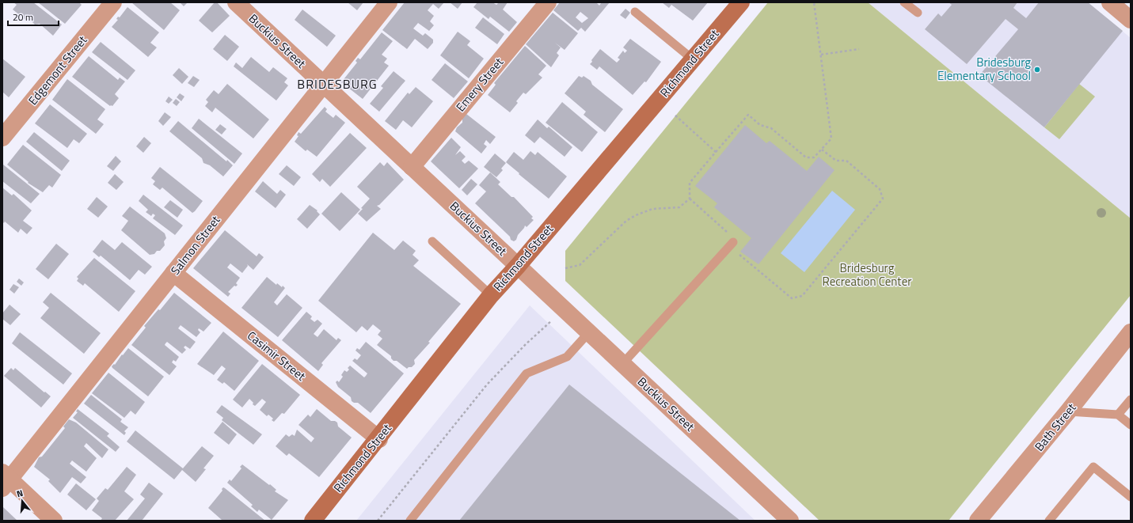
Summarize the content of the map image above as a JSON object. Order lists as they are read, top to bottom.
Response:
{
  "streets": {
    "main road": ["Richmond Street"],
    "street": [
      "Buckius Street",
      "Edgemont Street",
      "Emery Street",
      "Salmon Street",
      "Casimir Street",
      "Bath Street"
    ]
  },
  "crossings": [
    ["Buckius Street", "Richmond Street"],
    ["Buckius Street", "Emery Street"],
    ["Buckius Street", "Salmon Street"],
    ["Richmond Street", "Casimir Street"],
    ["Salmon Street", "Casimir Street"]
  ],
  "districts": ["BRIDESBURG"],
  "parks": ["Bridesburg Recreation Center"],
  "places": ["Bridesburg Elementary School"],
  "scale_bar": "20 m",
  "north": "top"
}
